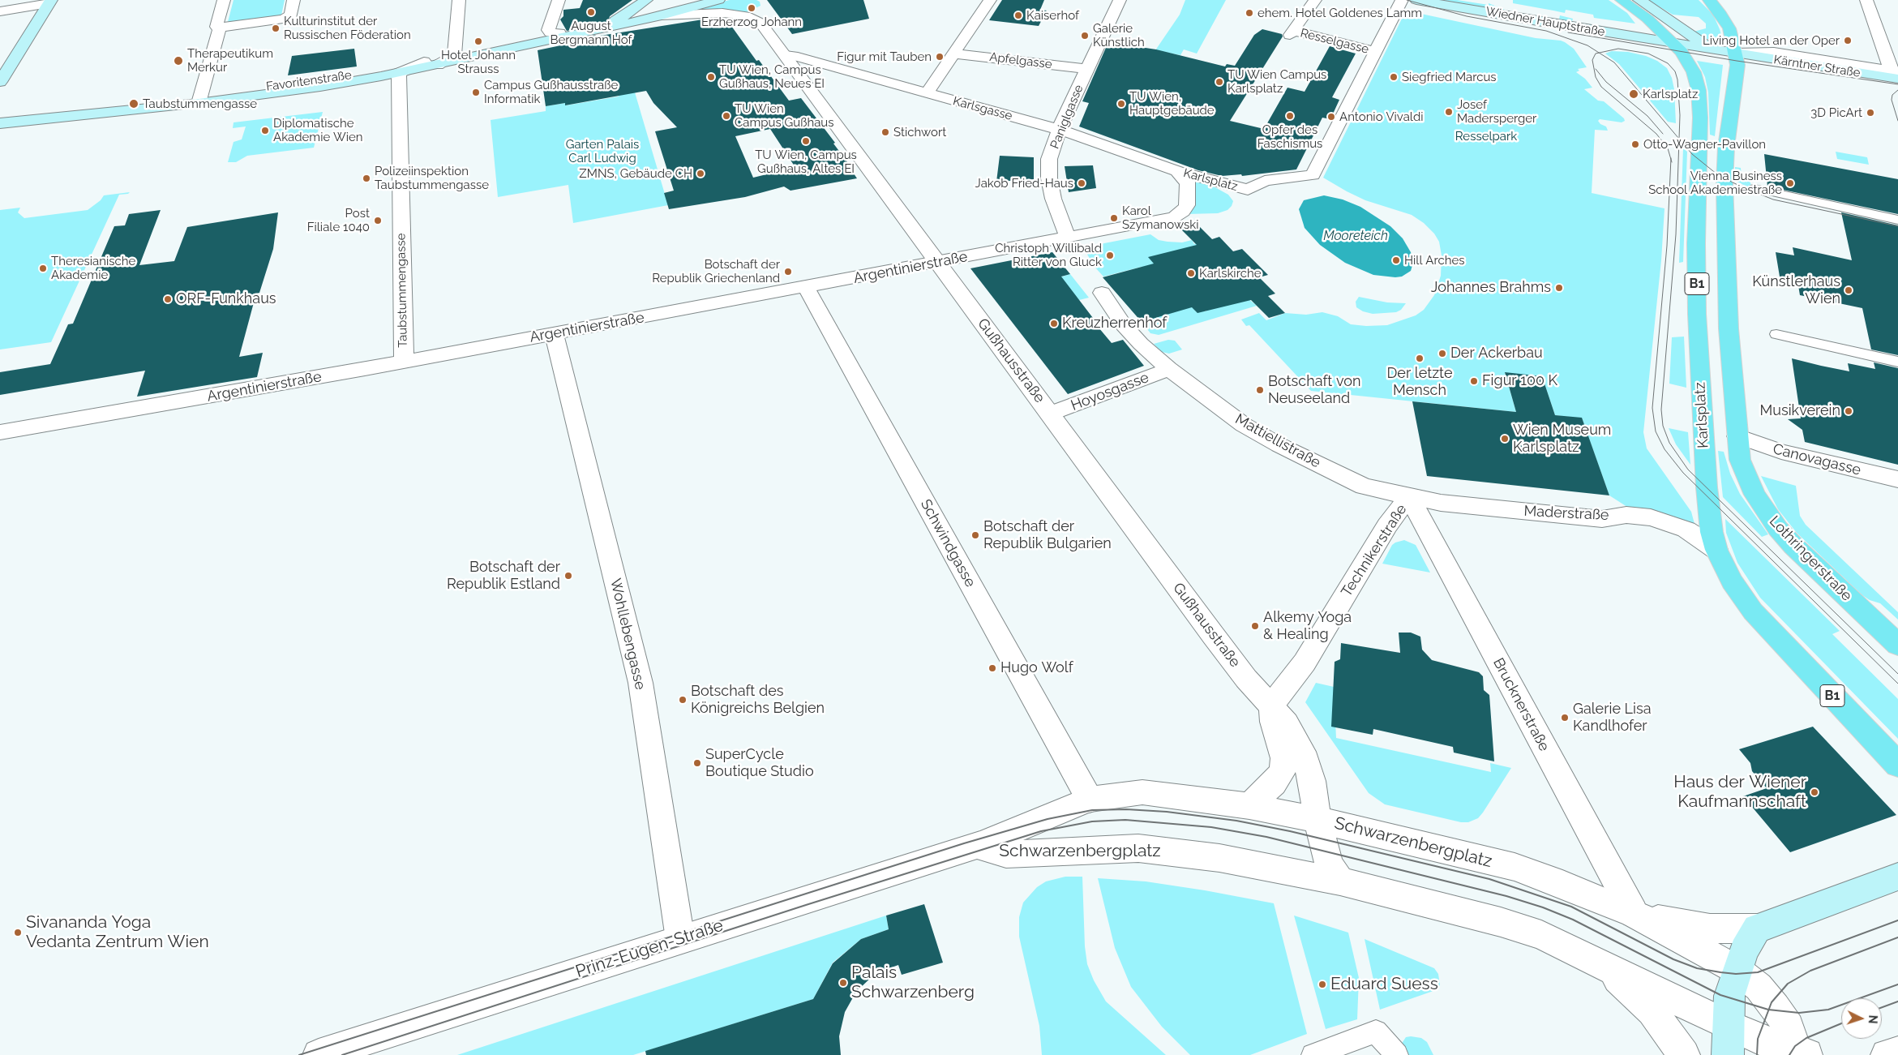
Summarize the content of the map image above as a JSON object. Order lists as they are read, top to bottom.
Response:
{
  "streets": {
    "main road": [
      "Wiedner Hauptstraße",
      "Kärntner Straße",
      "Favoritenstraße",
      "Karlsplatz",
      "B1",
      "Lothringerstraße",
      "Schwarzenbergplatz"
    ],
    "street": [
      "Resselgasse",
      "Apfelgasse",
      "Karlsgasse",
      "Paniglgasse",
      "Argentinierstraße",
      "Taubstummengasse",
      "Gußhausstraße",
      "Hoyosgasse",
      "Mattiellistraße",
      "Canovagasse",
      "Maderstraße",
      "Schwindgasse",
      "Technikerstraße",
      "Wohllebengasse",
      "Brucknerstraße",
      "Prinz-Eugen-Straße"
    ]
  },
  "crossings": [
    ["Wiedner Hauptstraße", "Kärntner Straße"],
    ["Wiedner Hauptstraße", "Karlsplatz"],
    ["Wiedner Hauptstraße", "B1"],
    ["Resselgasse", "Karlsplatz"],
    ["Apfelgasse", "Paniglgasse"],
    ["Kärntner Straße", "Karlsplatz"],
    ["Kärntner Straße", "B1"],
    ["Favoritenstraße", "Taubstummengasse"],
    ["Favoritenstraße", "Gußhausstraße"],
    ["Karlsgasse", "Paniglgasse"],
    ["Karlsgasse", "Karlsplatz"],
    ["Karlsgasse", "Argentinierstraße"],
    ["Karlsgasse", "Gußhausstraße"],
    ["Paniglgasse", "Argentinierstraße"],
    ["Karlsplatz", "Argentinierstraße"],
    ["Karlsplatz", "B1"],
    ["Karlsplatz", "Maderstraße"],
    ["Argentinierstraße", "Taubstummengasse"],
    ["Argentinierstraße", "Gußhausstraße"],
    ["Argentinierstraße", "Schwindgasse"],
    ["Argentinierstraße", "Wohllebengasse"],
    ["B1", "Canovagasse"],
    ["B1", "Maderstraße"],
    ["B1", "Lothringerstraße"],
    ["Gußhausstraße", "Hoyosgasse"],
    ["Gußhausstraße", "Technikerstraße"],
    ["Gußhausstraße", "Schwarzenbergplatz"],
    ["Hoyosgasse", "Mattiellistraße"],
    ["Mattiellistraße", "Maderstraße"],
    ["Mattiellistraße", "Technikerstraße"],
    ["Mattiellistraße", "Brucknerstraße"],
    ["Canovagasse", "Lothringerstraße"],
    ["Maderstraße", "Technikerstraße"],
    ["Maderstraße", "Brucknerstraße"],
    ["Schwindgasse", "Schwarzenbergplatz"],
    ["Technikerstraße", "Brucknerstraße"],
    ["Wohllebengasse", "Prinz-Eugen-Straße"],
    ["Brucknerstraße", "Schwarzenbergplatz"],
    ["Schwarzenbergplatz", "Prinz-Eugen-Straße"]
  ],
  "water": ["Mooreteich"],
  "parks": ["Resselpark", "Garten Palais Carl Ludwig"],
  "places": [
    "Erzherzog Johann",
    "August Bergmann Hof",
    "ehem. Hotel Goldenes Lamm",
    "Kaiserhof",
    "Kulturinstitut der Russischen Föderation",
    "Galerie Künstlich",
    "Living Hotel an der Oper",
    "Hotel Johann Strauss",
    "Figur mit Tauben",
    "Therapeutikum Merkur",
    "TU Wien, Campus Gußhaus, Neues EI",
    "Siegfried Marcus",
    "TU Wien Campus Karlsplatz",
    "Campus Gußhausstraße Informatik",
    "Karlsplatz",
    "Taubstummengasse",
    "TU Wien, Hauptgebäude",
    "Josef Madersperger",
    "3D PicArt",
    "TU Wien Campus Gußhaus",
    "Opfer des Faschismus",
    "Antonio Vivaldi",
    "Diplomatische Akademie Wien",
    "Stichwort",
    "TU Wien, Campus Gußhaus, Altes EI",
    "Otto-Wagner-Pavillon",
    "ZMNS, Gebäude CH",
    "Polizeiinspektion Taubstummengasse",
    "Jakob Fried-Haus",
    "Vienna Business School Akademiestraße",
    "Karol Szymanowski",
    "Post Filiale 1040",
    "Christoph Willibald Ritter von Gluck",
    "Hill Arches",
    "Theresianische Akademie",
    "Botschaft der Republik Griechenland",
    "Karlskirche",
    "Johannes Brahms",
    "Künstlerhaus Wien",
    "ORF-Funkhaus",
    "Kreuzherrenhof",
    "Der Ackerbau",
    "Der letzte Mensch",
    "Figur 100 K",
    "Botschaft von Neuseeland",
    "Musikverein",
    "Wien Museum Karlsplatz",
    "Botschaft der Republik Bulgarien",
    "Botschaft der Republik Estland",
    "Alkemy Yoga & Healing",
    "Hugo Wolf",
    "Botschaft des Königreichs Belgien",
    "Galerie Lisa Kandlhofer",
    "SuperCycle Boutique Studio",
    "Haus der Wiener Kaufmannschaft",
    "Sivananda Yoga Vedanta Zentrum Wien",
    "Palais Schwarzenberg",
    "Eduard Suess"
  ],
  "north": "right"
}
